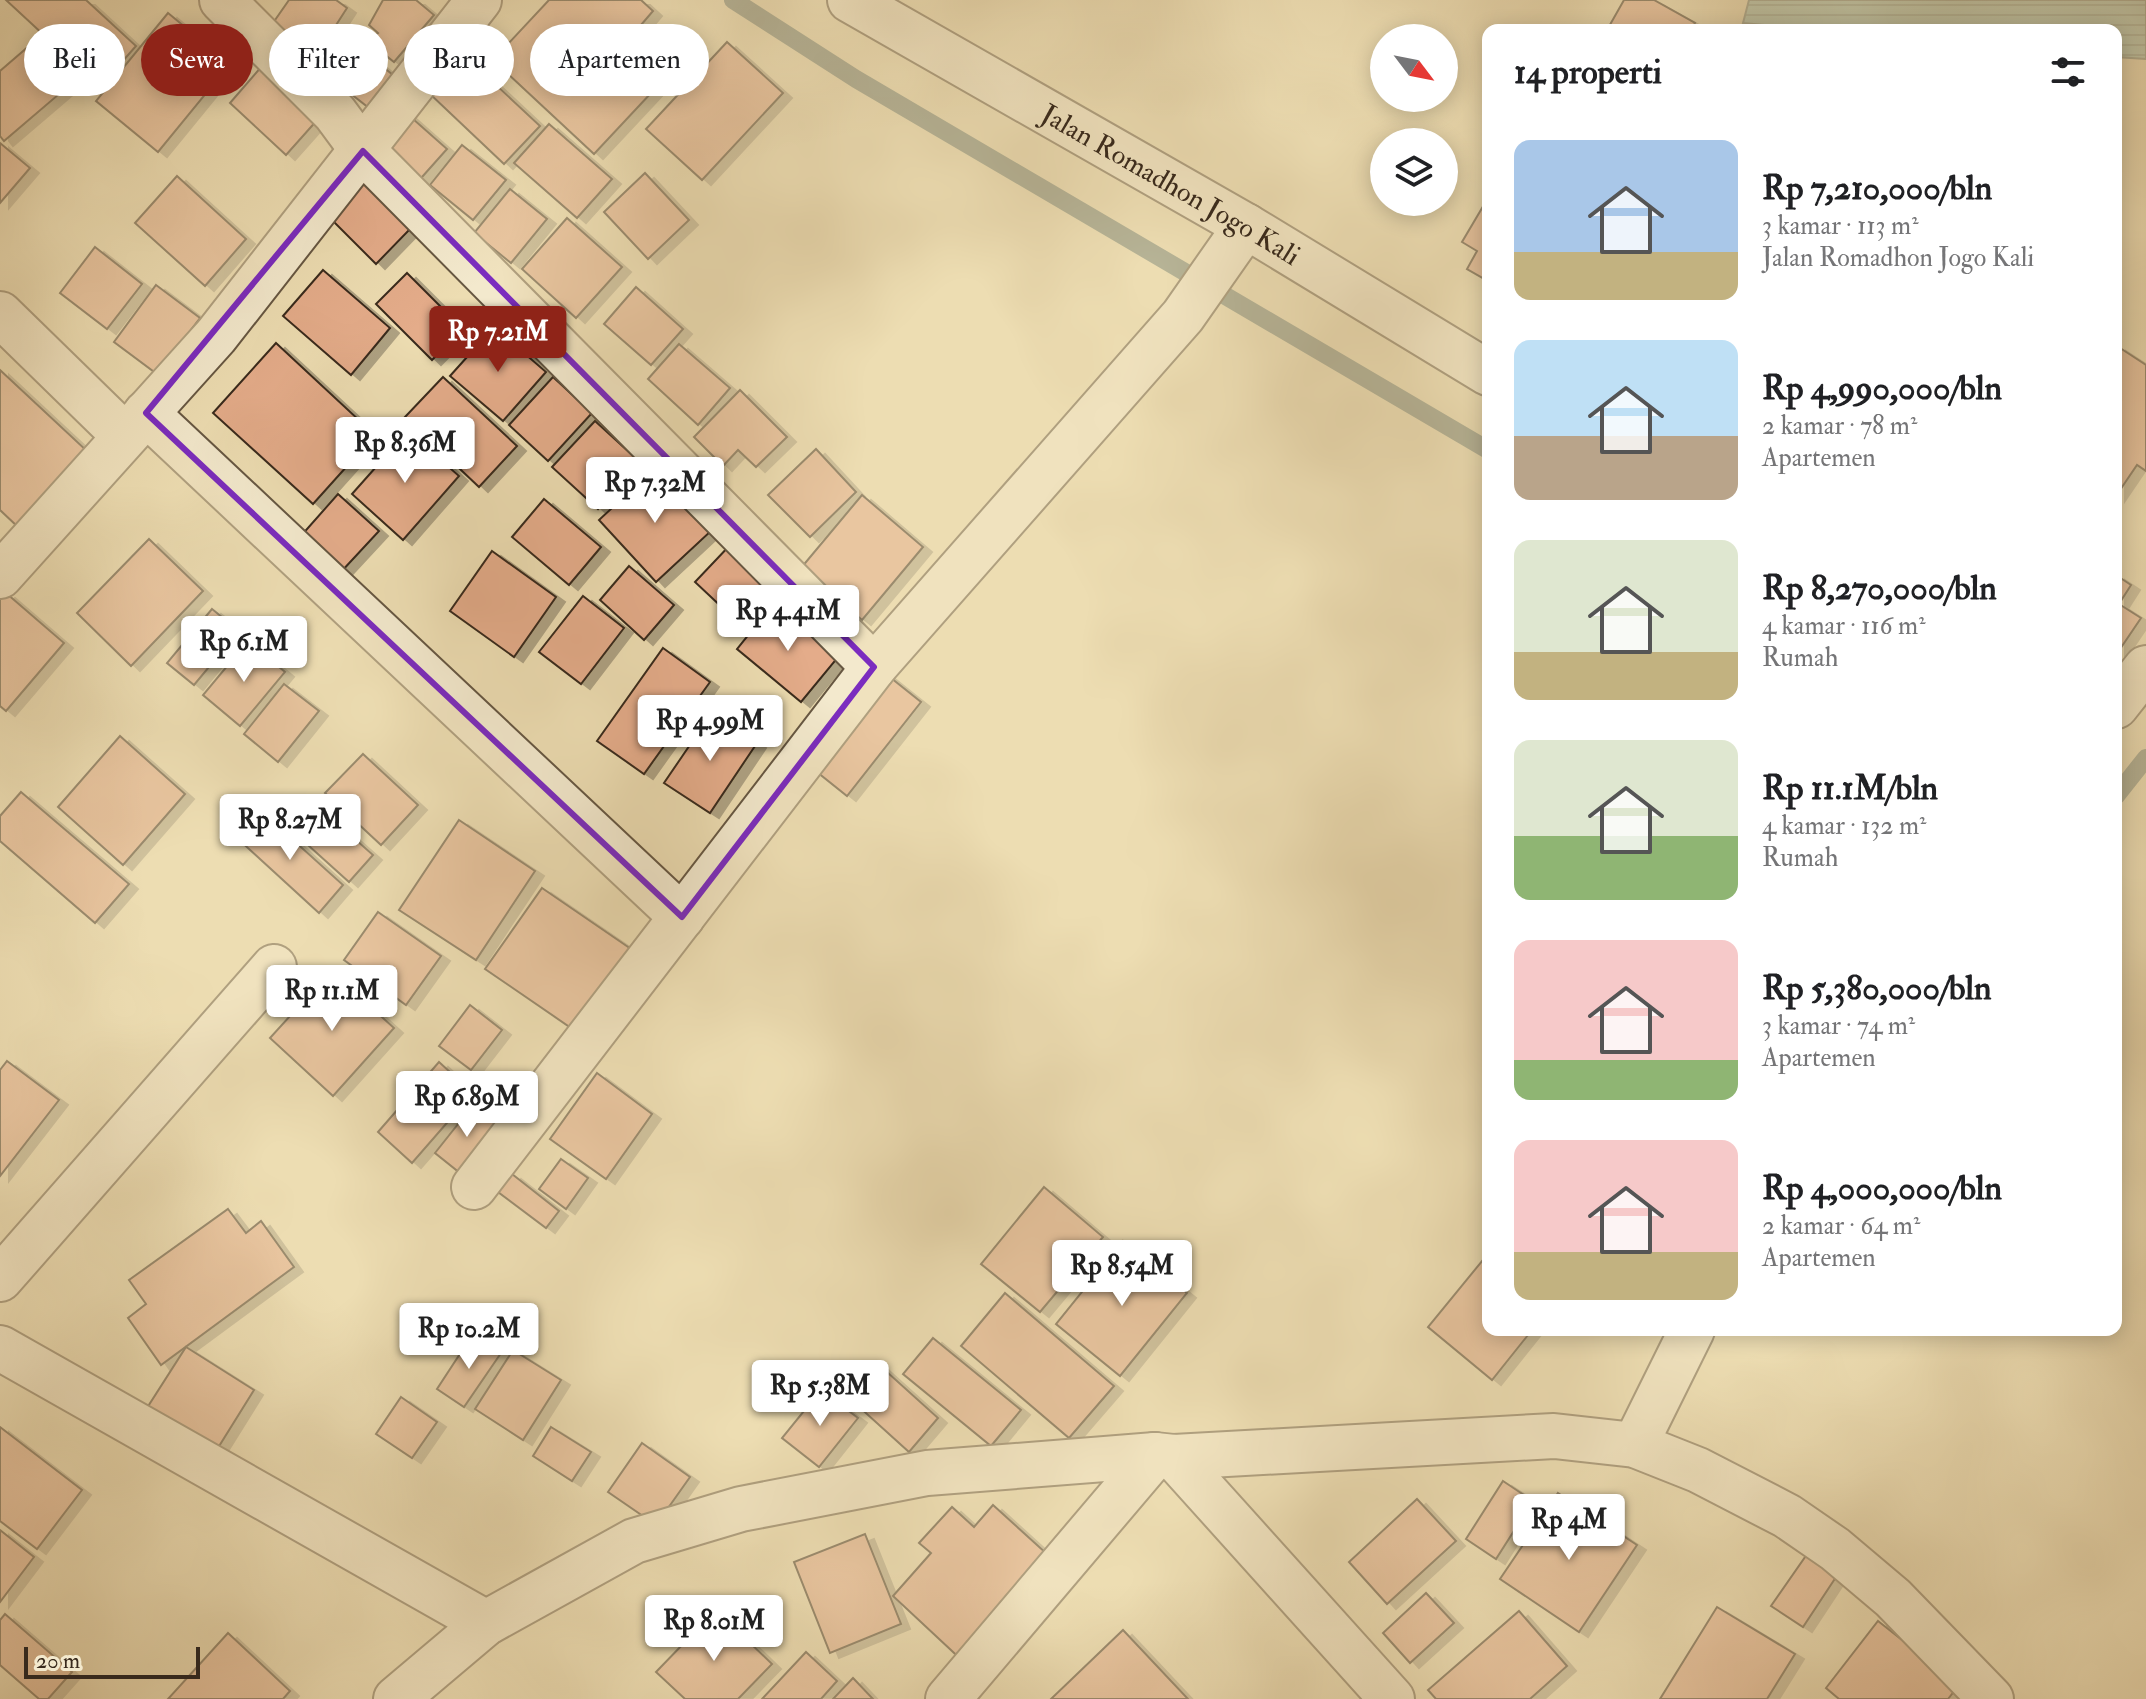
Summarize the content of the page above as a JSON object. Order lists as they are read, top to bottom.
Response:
{
  "streets": {
    "street": ["Jalan Romadhon Jogo Kali"]
  },
  "scale_bar": "20 m",
  "north": "bottom right",
  "page": {
    "chip": [
      "Beli",
      "Sewa",
      "Filter",
      "Baru",
      "Apartemen"
    ],
    "heading": "14 properti",
    "list": [
      {
        "name": "Rp 7,210,000/bln",
        "note": "3 kamar · 113 m² · Jalan Romadhon Jogo Kali"
      },
      {
        "name": "Rp 4,990,000/bln",
        "note": "2 kamar · 78 m² · Apartemen"
      },
      {
        "name": "Rp 8,270,000/bln",
        "note": "4 kamar · 116 m² · Rumah"
      },
      {
        "name": "Rp 11.1M/bln",
        "note": "4 kamar · 132 m² · Rumah"
      },
      {
        "name": "Rp 5,380,000/bln",
        "note": "3 kamar · 74 m² · Apartemen"
      },
      {
        "name": "Rp 4,000,000/bln",
        "note": "2 kamar · 64 m² · Apartemen"
      }
    ],
    "price": [
      "Rp 7.21M",
      "Rp 8.36M",
      "Rp 7.32M",
      "Rp 4.41M",
      "Rp 6.1M",
      "Rp 4.99M",
      "Rp 8.27M",
      "Rp 11.1M",
      "Rp 6.89M",
      "Rp 8.54M",
      "Rp 10.2M",
      "Rp 5.38M",
      "Rp 4M",
      "Rp 8.01M"
    ],
    "scale": "20 m"
  }
}
